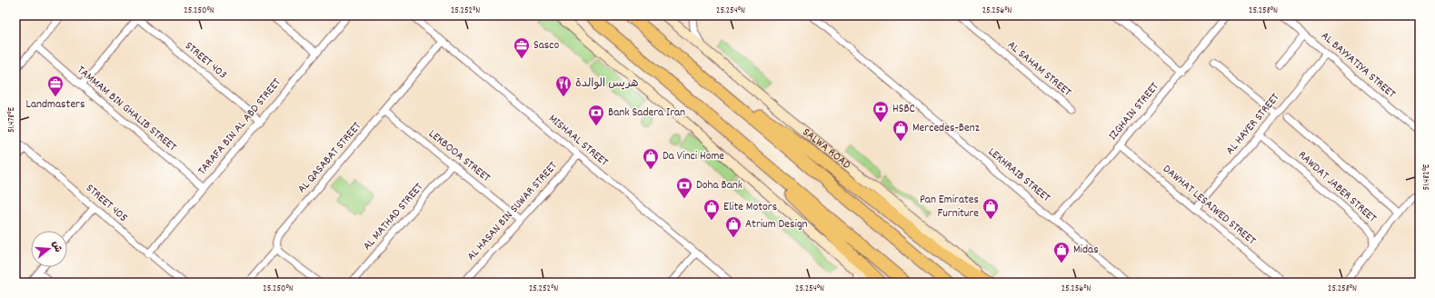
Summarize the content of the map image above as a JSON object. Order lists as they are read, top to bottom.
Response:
{
  "streets": {
    "highway": ["SALWA ROAD"],
    "street": [
      "STREET 403",
      "AL BAYYATIYA STREET",
      "AL SAHAM STREET",
      "TAMMAM BIN GHALIB STREET",
      "IZGHAIN STREET",
      "AL HAYER STREET",
      "TARAFA BIN AL ABD STREET",
      "MISHAAL STREET",
      "LEKBOOA STREET",
      "AL QASABAT STREET",
      "LEKHRAIB STREET",
      "RAWDAT JABER STREET",
      "STREET 405",
      "DAWHAT LESAIWED STREET",
      "AL HASAN BIN SUWAR STREET",
      "AL MATHAD STREET"
    ]
  },
  "crossings": [
    ["STREET 403", "TARAFA BIN AL ABD STREET"],
    ["AL BAYYATIYA STREET", "AL HAYER STREET"],
    ["TAMMAM BIN GHALIB STREET", "TARAFA BIN AL ABD STREET"],
    ["IZGHAIN STREET", "LEKHRAIB STREET"],
    ["IZGHAIN STREET", "DAWHAT LESAIWED STREET"],
    ["AL HAYER STREET", "RAWDAT JABER STREET"],
    ["AL HAYER STREET", "DAWHAT LESAIWED STREET"],
    ["TARAFA BIN AL ABD STREET", "STREET 405"],
    ["MISHAAL STREET", "AL QASABAT STREET"],
    ["MISHAAL STREET", "AL HASAN BIN SUWAR STREET"],
    ["LEKBOOA STREET", "AL QASABAT STREET"],
    ["LEKBOOA STREET", "AL HASAN BIN SUWAR STREET"],
    ["LEKBOOA STREET", "AL MATHAD STREET"]
  ],
  "places": {
    "office": ["Sasco", "Landmasters"],
    "restaurant": ["هريس الوالدة"],
    "bank": ["HSBC", "Bank Sadera Iran", "Doha Bank"],
    "shop": [
      "Mercedes-Benz",
      "Da Vinci Home",
      "Pan Emirates Furniture",
      "Elite Motors",
      "Atrium Design",
      "Midas"
    ]
  },
  "north": "right",
  "coordinates": [
    "25.250°N",
    "25.252°N",
    "25.254°N",
    "25.256°N",
    "25.258°N",
    "51.478°E",
    "51.482°E"
  ]
}
